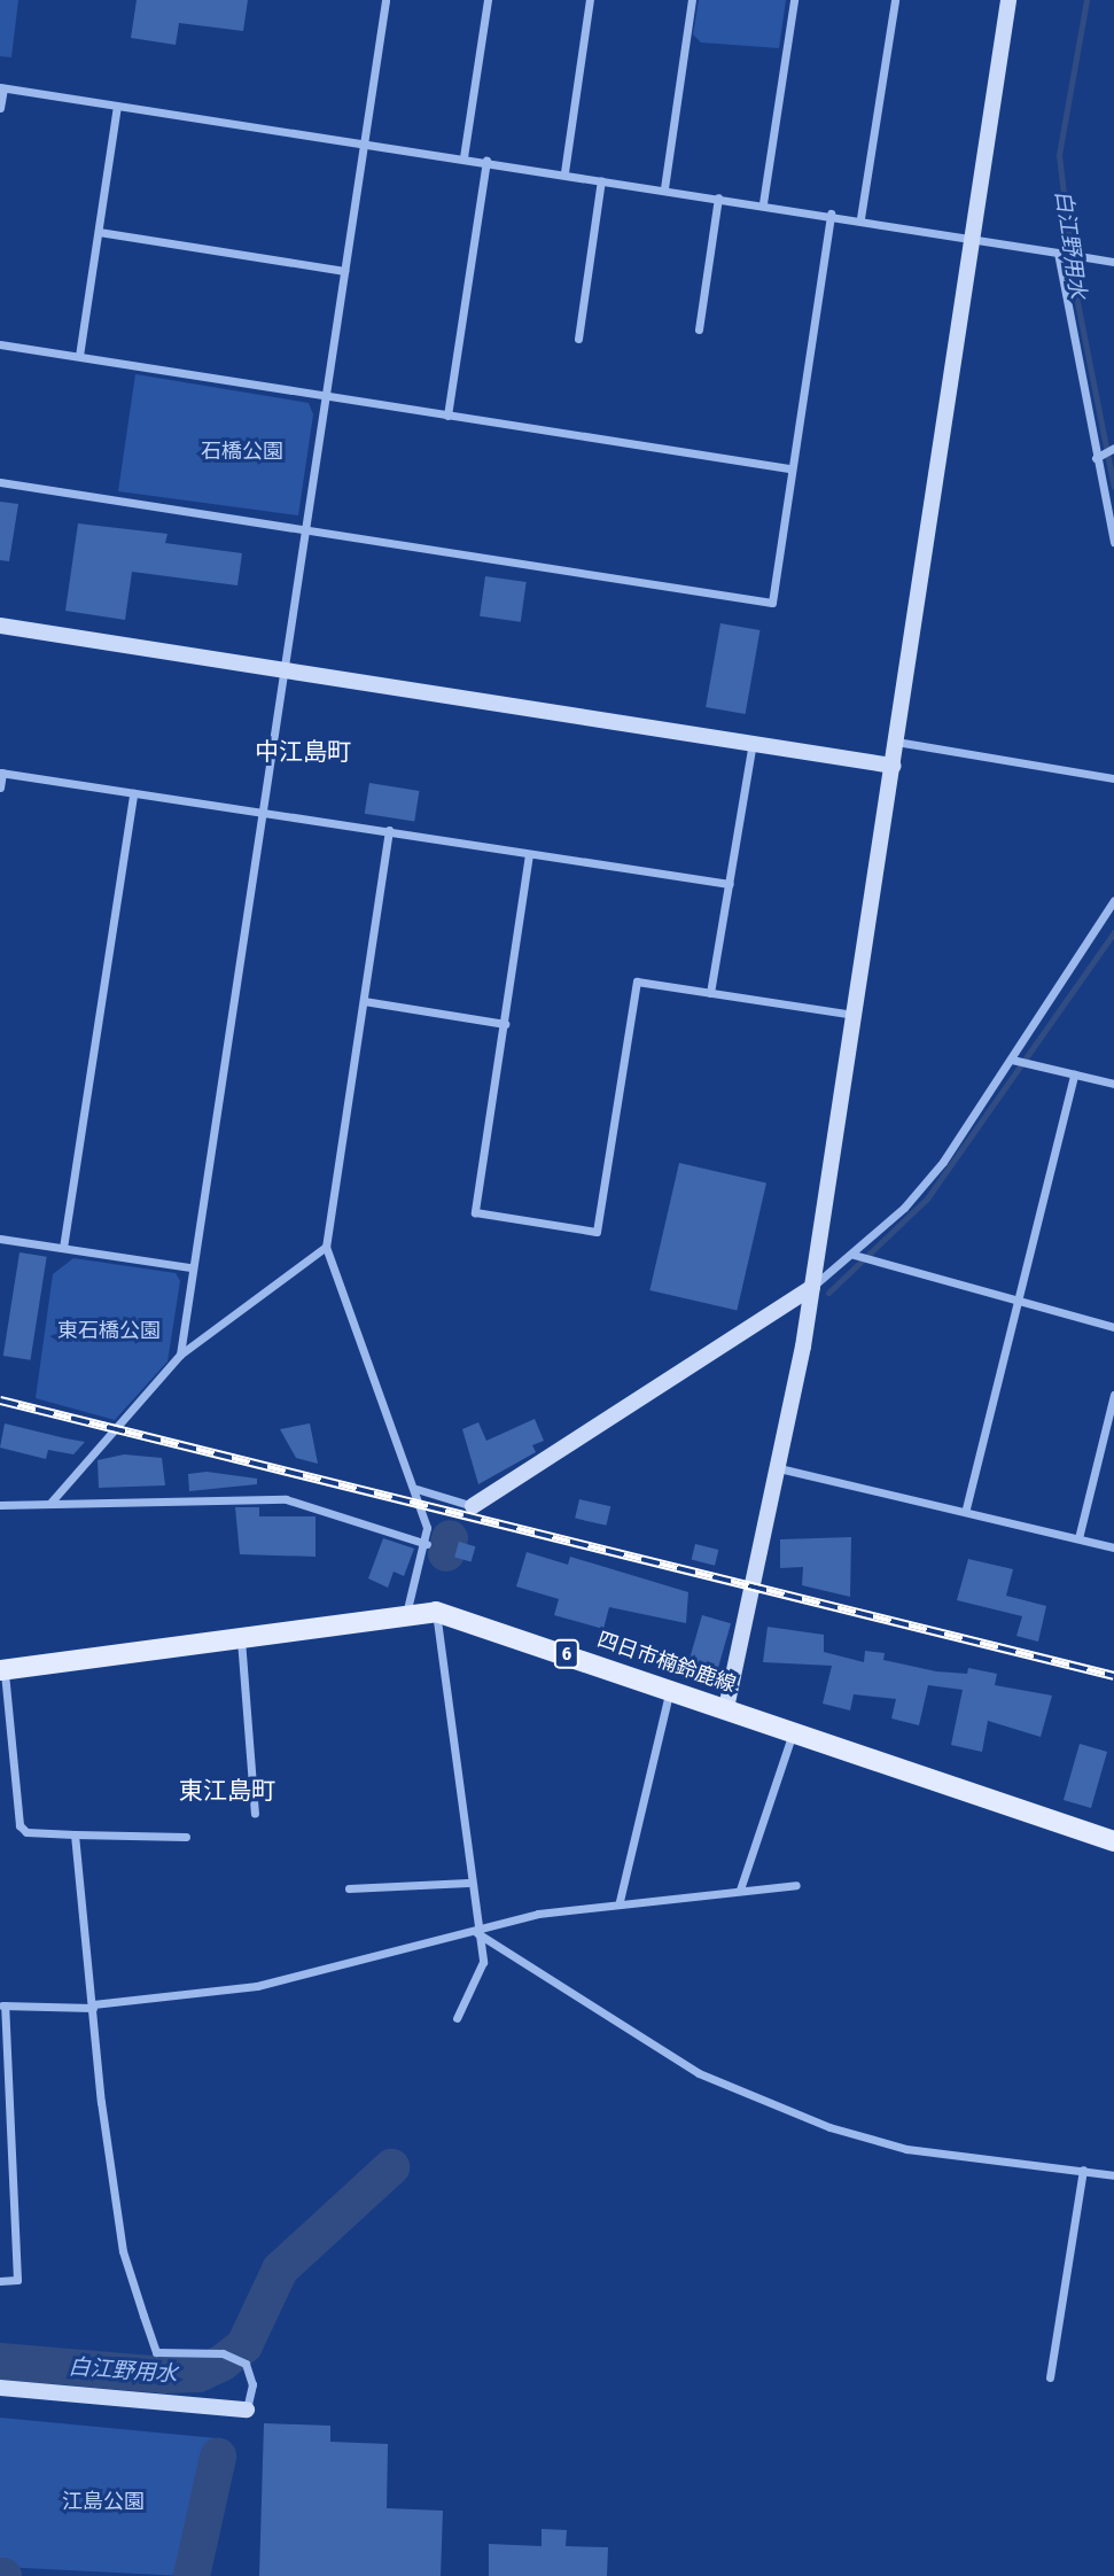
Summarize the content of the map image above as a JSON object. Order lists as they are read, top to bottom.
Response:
{
  "streets": {
    "main road": ["6", "四日市楠鈴鹿線"]
  },
  "districts": ["中江島町", "東江島町"],
  "water": ["白江野用水"],
  "parks": ["石橋公園", "東石橋公園", "江島公園"]
}
